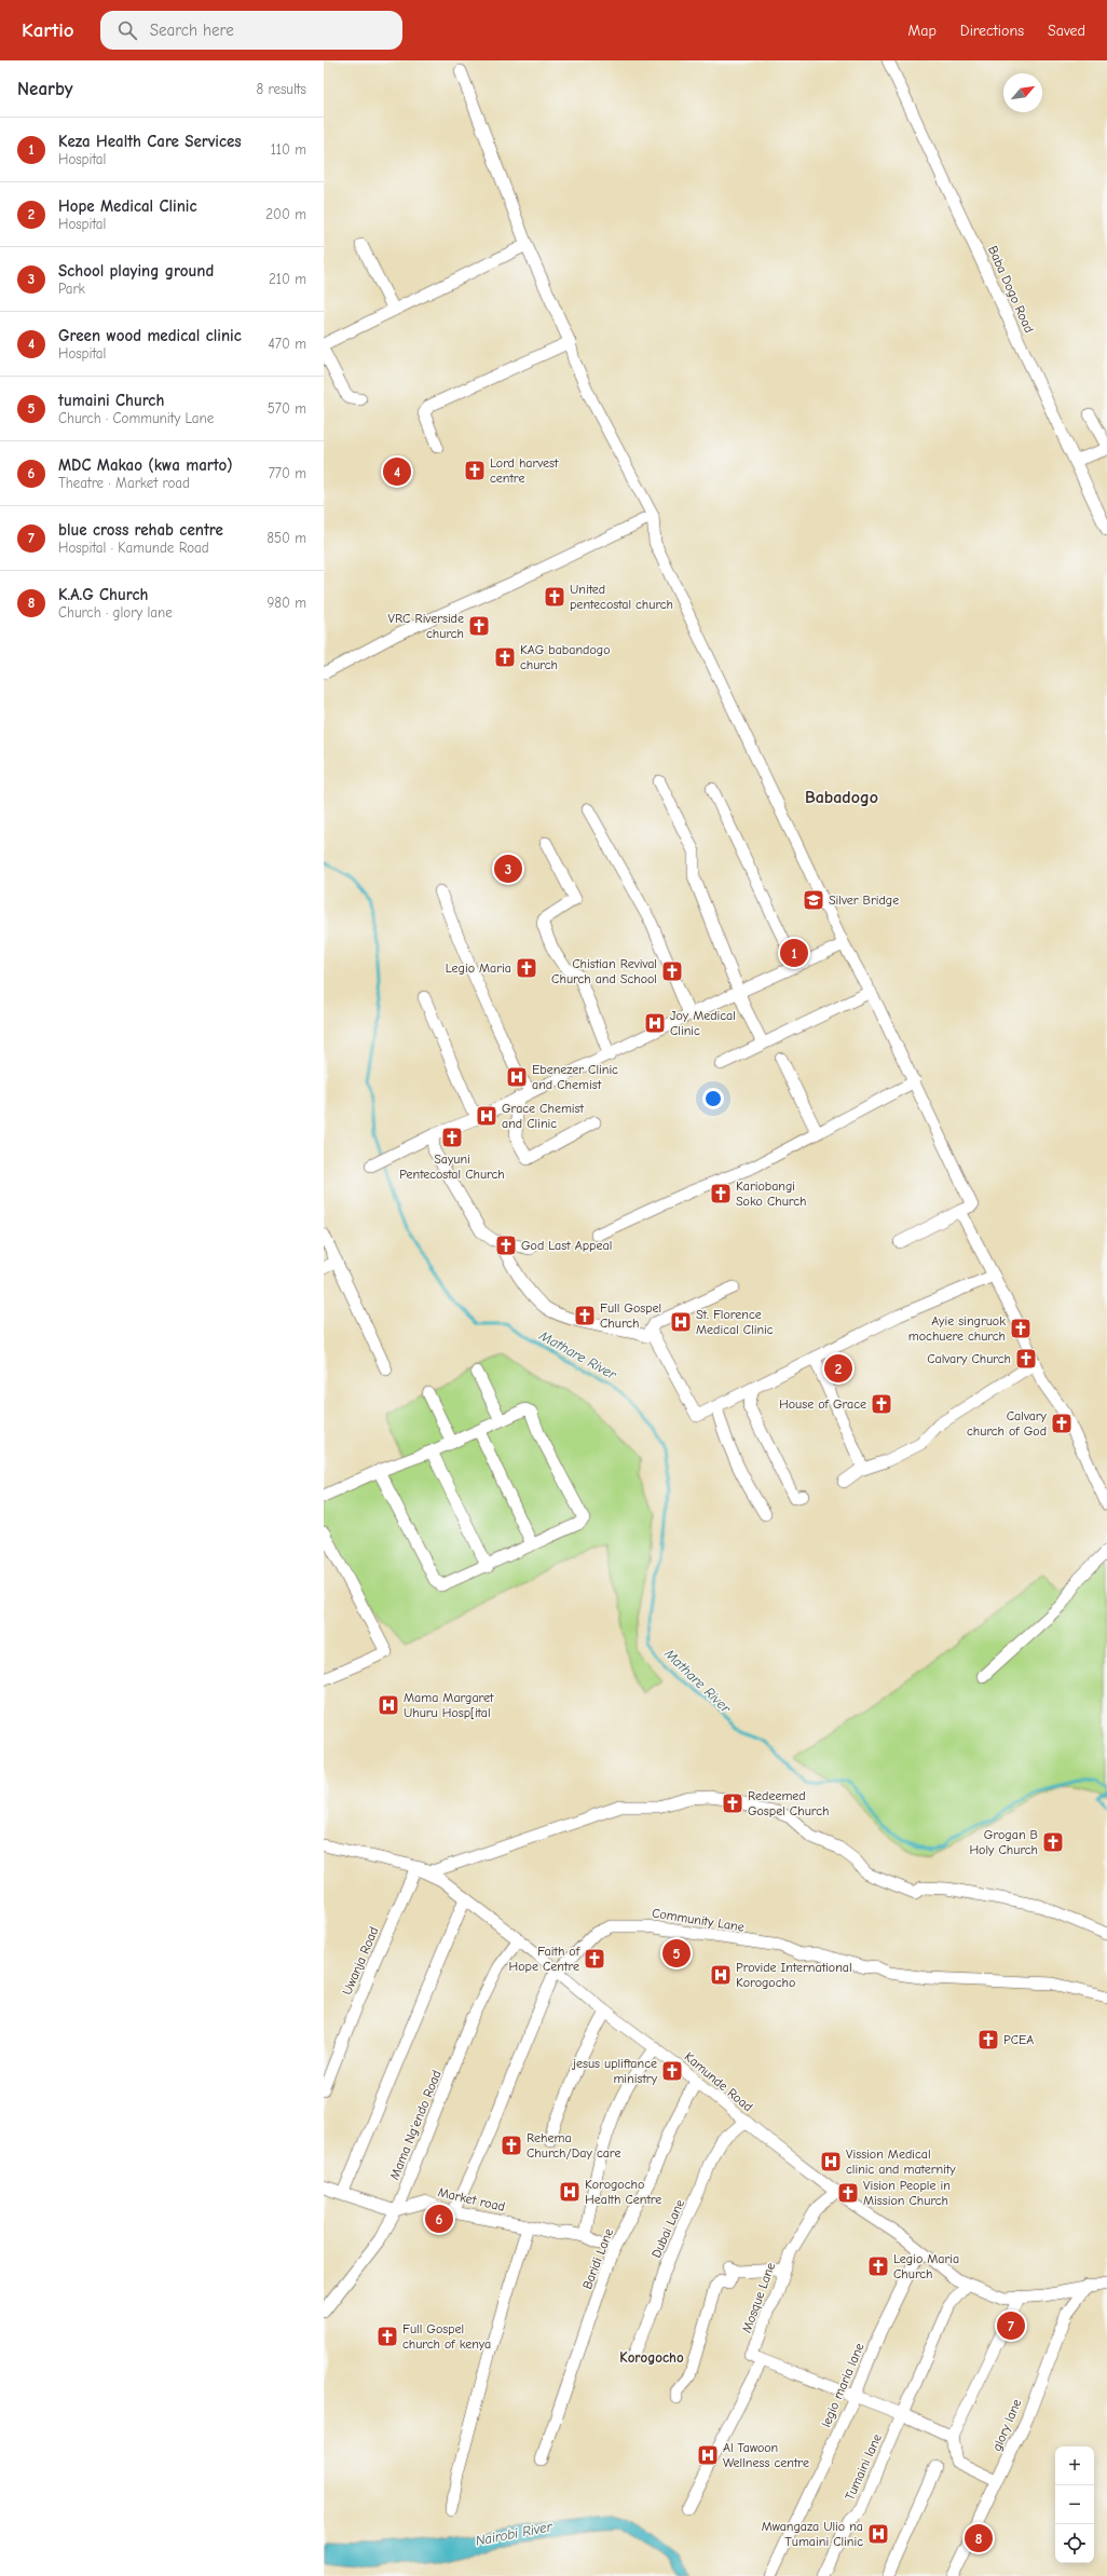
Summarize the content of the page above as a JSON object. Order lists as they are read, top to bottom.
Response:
{
  "streets": {
    "street": [
      "Baba Dogo Road",
      "Community Lane",
      "Uwanja Road",
      "Kamunde Road",
      "Mama Ng'endo Road",
      "Market road",
      "Dubai Lane",
      "Baridi Lane",
      "Mosque Lane",
      "legio maria lane",
      "glory lane",
      "Tumaini lane"
    ]
  },
  "crossings": [
    ["Community Lane", "Kamunde Road"],
    ["Community Lane", "Market road"],
    ["Uwanja Road", "Kamunde Road"],
    ["Kamunde Road", "Mama Ng'endo Road"],
    ["Kamunde Road", "Dubai Lane"],
    ["Kamunde Road", "Baridi Lane"],
    ["Kamunde Road", "Mosque Lane"],
    ["Kamunde Road", "legio maria lane"],
    ["Kamunde Road", "glory lane"],
    ["Kamunde Road", "Tumaini lane"],
    ["Mama Ng'endo Road", "Market road"],
    ["Market road", "Baridi Lane"]
  ],
  "districts": ["Babadogo", "Korogocho"],
  "water": ["Mathare River", "Nairobi River"],
  "places": {
    "church": [
      "Lord harvest centre",
      "United pentecostal church",
      "VRC Riverside church",
      "KAG babandogo church",
      "Legio Maria",
      "Chistian Revival Church and School",
      "Sayuni Pentecostal Church",
      "Kariobangi Soko Church",
      "God Last Appeal",
      "Full Gospel Church",
      "Ayie singruok mochuere church",
      "Calvary Church",
      "House of Grace",
      "Calvary church of God",
      "Redeemed Gospel Church",
      "Grogan B Holy Church",
      "Faith of Hope Centre",
      "PCEA",
      "jesus upliftance ministry",
      "Rehema Church/Day care",
      "Vision People in Mission Church",
      "Legio Maria Church",
      "Full Gospel church of kenya"
    ],
    "school or university": ["Silver Bridge"],
    "hospital": [
      "Joy Medical Clinic",
      "Ebenezer Clinic and Chemist",
      "Grace Chemist and Clinic",
      "St. Florence Medical Clinic",
      "Mama Margaret Uhuru Hosp[ital",
      "Provide International Korogocho",
      "Vission Medical clinic and maternity",
      "Korogocho Health Centre",
      "Al Tawoon Wellness centre",
      "Mwangaza Ulio na Tumaini Clinic"
    ]
  },
  "north": "top right",
  "page": {
    "header": "Kartio",
    "search": "Search here",
    "nav": ["Map", "Directions", "Saved"],
    "heading": ["Nearby", "8 results"],
    "list": [
      {
        "mark": "1",
        "name": "Keza Health Care Services",
        "note": "Hospital",
        "value": "110 m"
      },
      {
        "mark": "2",
        "name": "Hope Medical Clinic",
        "note": "Hospital",
        "value": "200 m"
      },
      {
        "mark": "3",
        "name": "School playing ground",
        "note": "Park",
        "value": "210 m"
      },
      {
        "mark": "4",
        "name": "Green wood medical clinic",
        "note": "Hospital",
        "value": "470 m"
      },
      {
        "mark": "5",
        "name": "tumaini Church",
        "note": "Church · Community Lane",
        "value": "570 m"
      },
      {
        "mark": "6",
        "name": "MDC Makao (kwa marto)",
        "note": "Theatre · Market road",
        "value": "770 m"
      },
      {
        "mark": "7",
        "name": "blue cross rehab centre",
        "note": "Hospital · Kamunde Road",
        "value": "850 m"
      },
      {
        "mark": "8",
        "name": "K.A.G Church",
        "note": "Church · glory lane",
        "value": "980 m"
      }
    ],
    "pins": [
      "4",
      "3",
      "1",
      "2",
      "5",
      "6",
      "7",
      "8"
    ],
    "map_buttons": ["+", "−"]
  }
}
